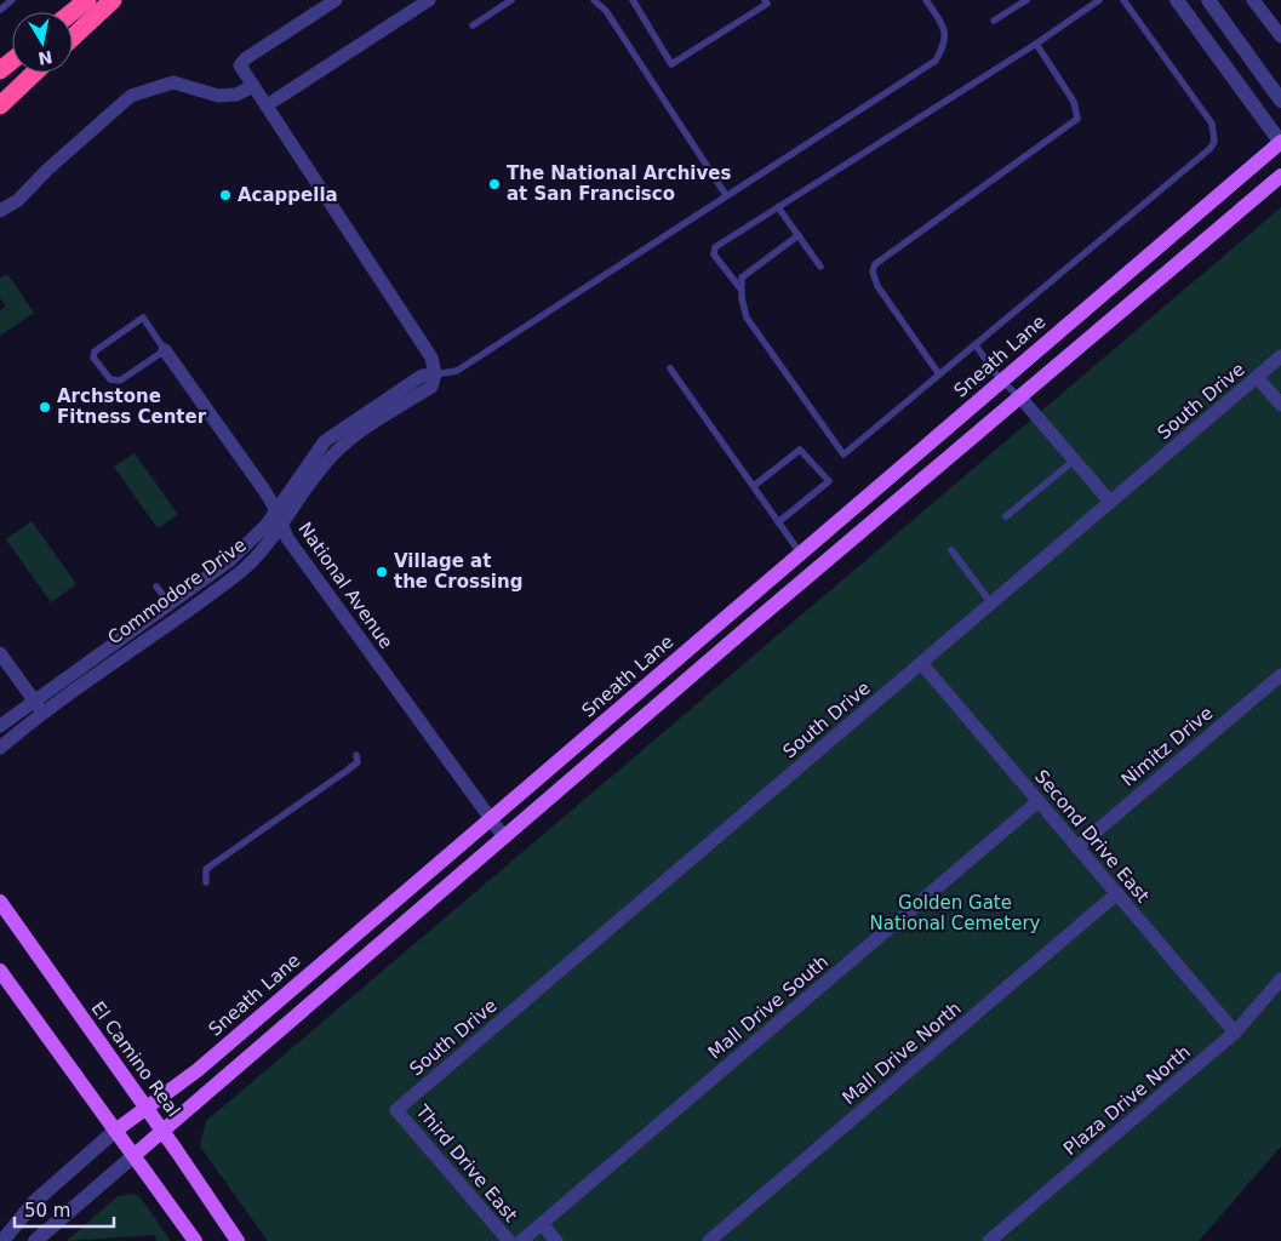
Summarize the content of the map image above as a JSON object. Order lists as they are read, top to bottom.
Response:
{
  "streets": {
    "main road": ["Sneath Lane", "El Camino Real"],
    "street": [
      "South Drive",
      "National Avenue",
      "Commodore Drive",
      "Nimitz Drive",
      "Second Drive East",
      "Mall Drive South",
      "Mall Drive North",
      "Plaza Drive North",
      "Third Drive East"
    ]
  },
  "crossings": [
    ["Sneath Lane", "National Avenue"],
    ["Sneath Lane", "El Camino Real"],
    ["South Drive", "Second Drive East"],
    ["South Drive", "Third Drive East"],
    ["National Avenue", "Commodore Drive"],
    ["Nimitz Drive", "Second Drive East"],
    ["Second Drive East", "Mall Drive South"],
    ["Second Drive East", "Mall Drive North"],
    ["Second Drive East", "Plaza Drive North"]
  ],
  "parks": ["Golden Gate National Cemetery"],
  "places": [
    "The National Archives at San Francisco",
    "Acappella",
    "Archstone Fitness Center",
    "Village at the Crossing"
  ],
  "scale_bar": "50 m",
  "north": "bottom"
}
